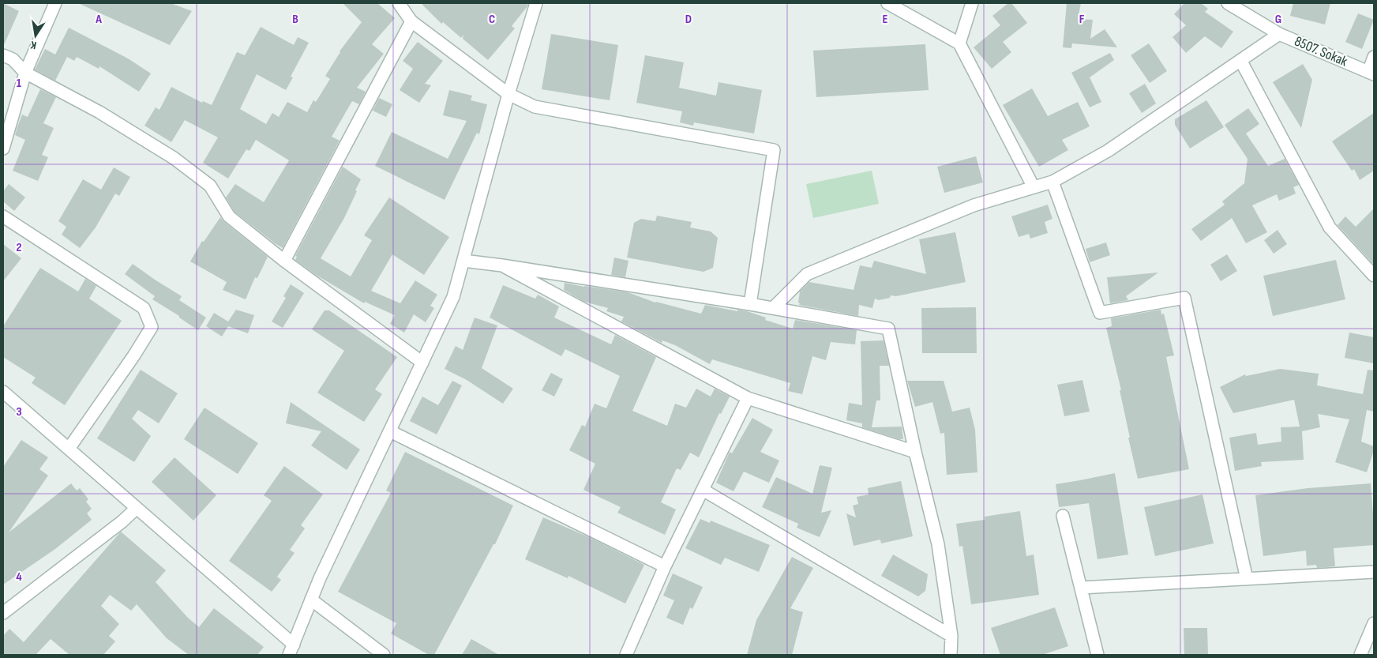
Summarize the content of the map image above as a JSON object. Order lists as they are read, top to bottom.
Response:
{
  "streets": {
    "street": ["8507. Sokak"]
  },
  "north": "bottom",
  "grid": {
    "columns": [
      "A",
      "B",
      "C",
      "D",
      "E",
      "F",
      "G"
    ],
    "rows": [
      "1",
      "2",
      "3",
      "4"
    ]
  }
}
